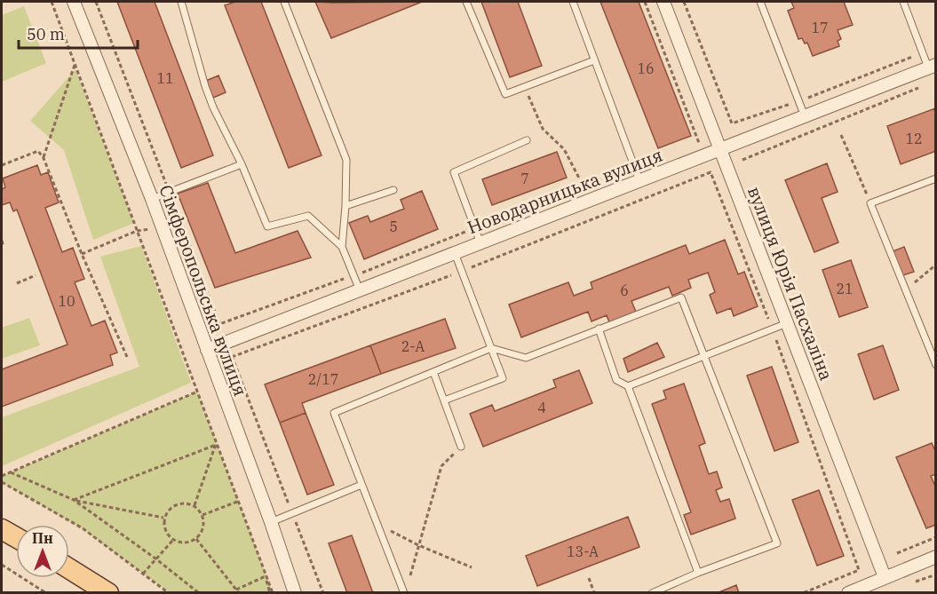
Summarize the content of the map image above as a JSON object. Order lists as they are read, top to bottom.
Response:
{
  "streets": {
    "street": ["Новодарницька вулиця", "вулиця Юрія Пасхаліна", "Сімферопольська вулиця"]
  },
  "crossings": [
    ["Новодарницька вулиця", "вулиця Юрія Пасхаліна"],
    ["Новодарницька вулиця", "Сімферопольська вулиця"]
  ],
  "house_numbers": [
    "17",
    "16",
    "11",
    "12",
    "7",
    "5",
    "21",
    "6",
    "10",
    "2-А",
    "2/17",
    "4",
    "13-А"
  ],
  "scale_bar": "50 m",
  "north": "top"
}
